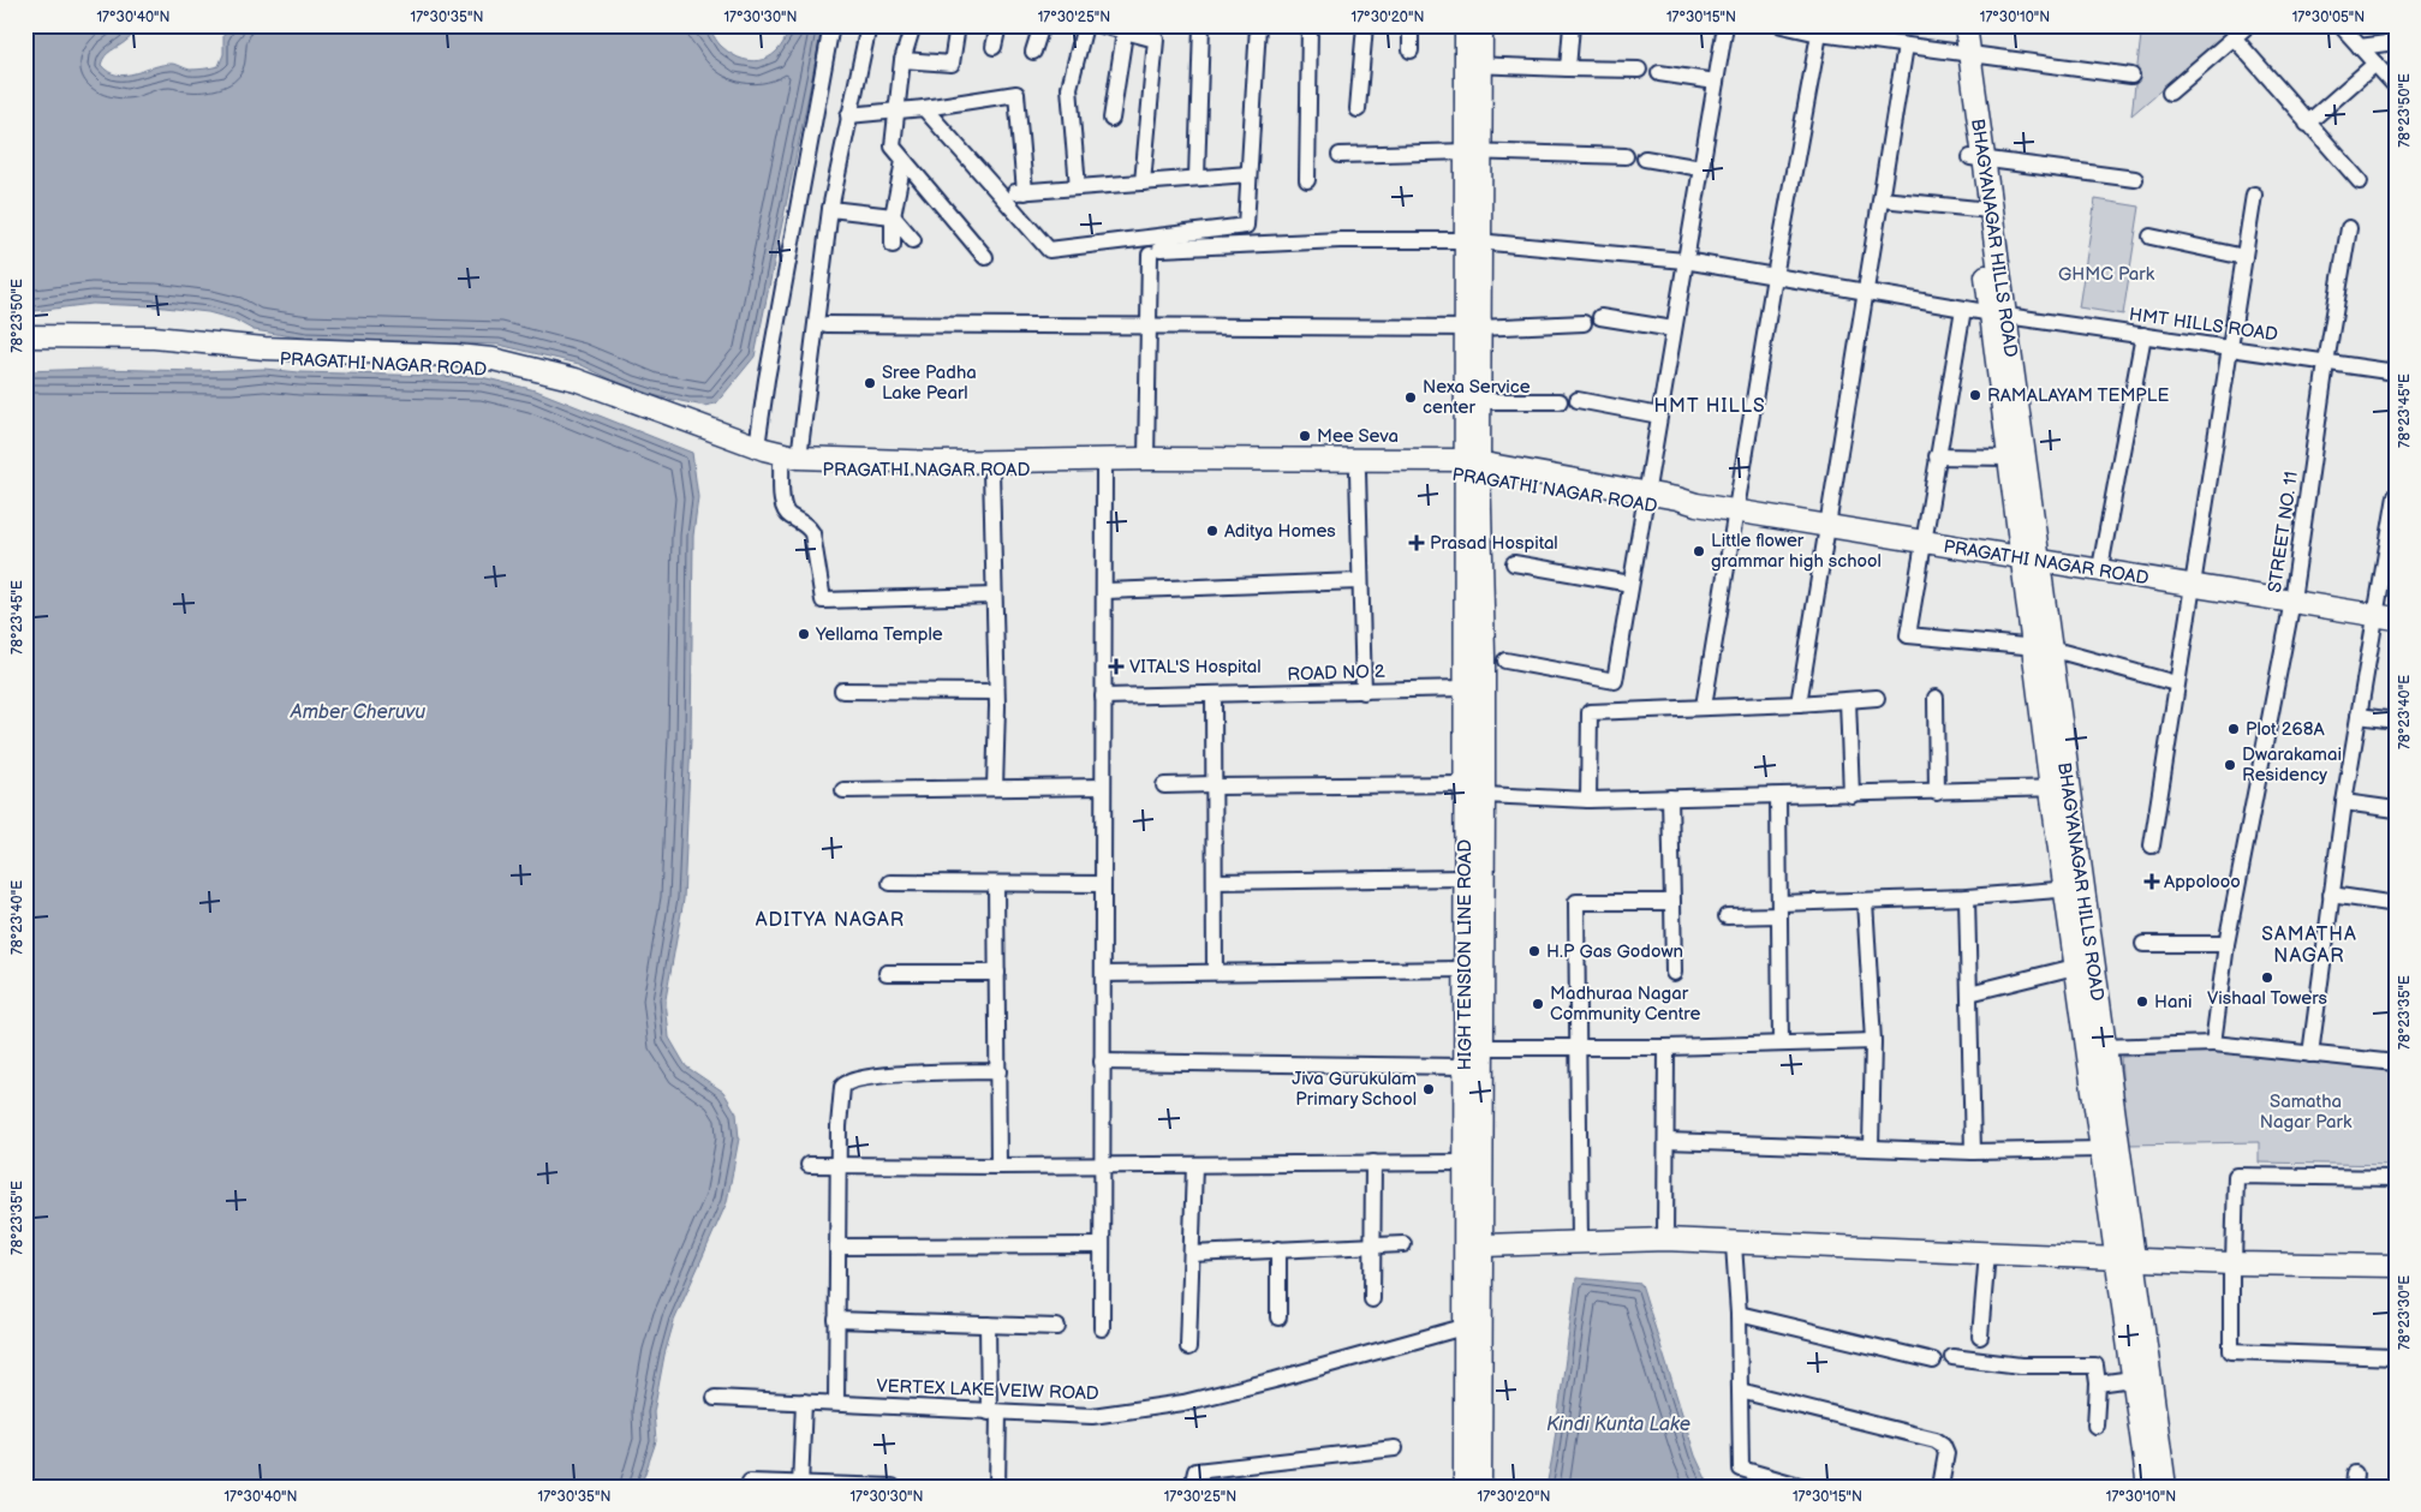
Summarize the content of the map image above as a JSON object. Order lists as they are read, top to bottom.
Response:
{
  "streets": {
    "main road": ["BHAGYANAGAR HILLS ROAD", "PRAGATHI NAGAR ROAD", "HIGH TENSION LINE ROAD"],
    "street": [
      "HMT HILLS ROAD",
      "STREET NO. 11",
      "ROAD NO 2",
      "VERTEX LAKE VEIW ROAD"
    ]
  },
  "crossings": [
    ["BHAGYANAGAR HILLS ROAD", "HMT HILLS ROAD"],
    ["BHAGYANAGAR HILLS ROAD", "PRAGATHI NAGAR ROAD"],
    ["HMT HILLS ROAD", "STREET NO. 11"],
    ["PRAGATHI NAGAR ROAD", "STREET NO. 11"],
    ["PRAGATHI NAGAR ROAD", "HIGH TENSION LINE ROAD"],
    ["ROAD NO 2", "HIGH TENSION LINE ROAD"],
    ["HIGH TENSION LINE ROAD", "VERTEX LAKE VEIW ROAD"]
  ],
  "districts": ["HMT HILLS", "ADITYA NAGAR", "SAMATHA NAGAR"],
  "water": ["Amber Cheruvu", "Kindi Kunta Lake"],
  "parks": ["GHMC Park", "Samatha Nagar Park"],
  "places": {
    "other": [
      "Sree Padha Lake Pearl",
      "RAMALAYAM TEMPLE",
      "Nexa Service center",
      "Mee Seva",
      "Aditya Homes",
      "Little flower grammar high school",
      "Yellama Temple",
      "Plot 268A",
      "Dwarakamai Residency",
      "H.P Gas Godown",
      "Vishaal Towers",
      "Hani",
      "Madhuraa Nagar Community Centre",
      "Jiva Gurukulam Primary School"
    ],
    "health": ["Prasad Hospital", "VITAL'S Hospital", "Appolooo"]
  },
  "coordinates": [
    "17°30'40\"N",
    "17°30'35\"N",
    "17°30'30\"N",
    "17°30'25\"N",
    "17°30'20\"N",
    "17°30'15\"N",
    "17°30'10\"N",
    "17°30'05\"N",
    "78°23'50\"E",
    "78°23'45\"E",
    "78°23'40\"E",
    "78°23'35\"E",
    "78°23'30\"E"
  ]
}
